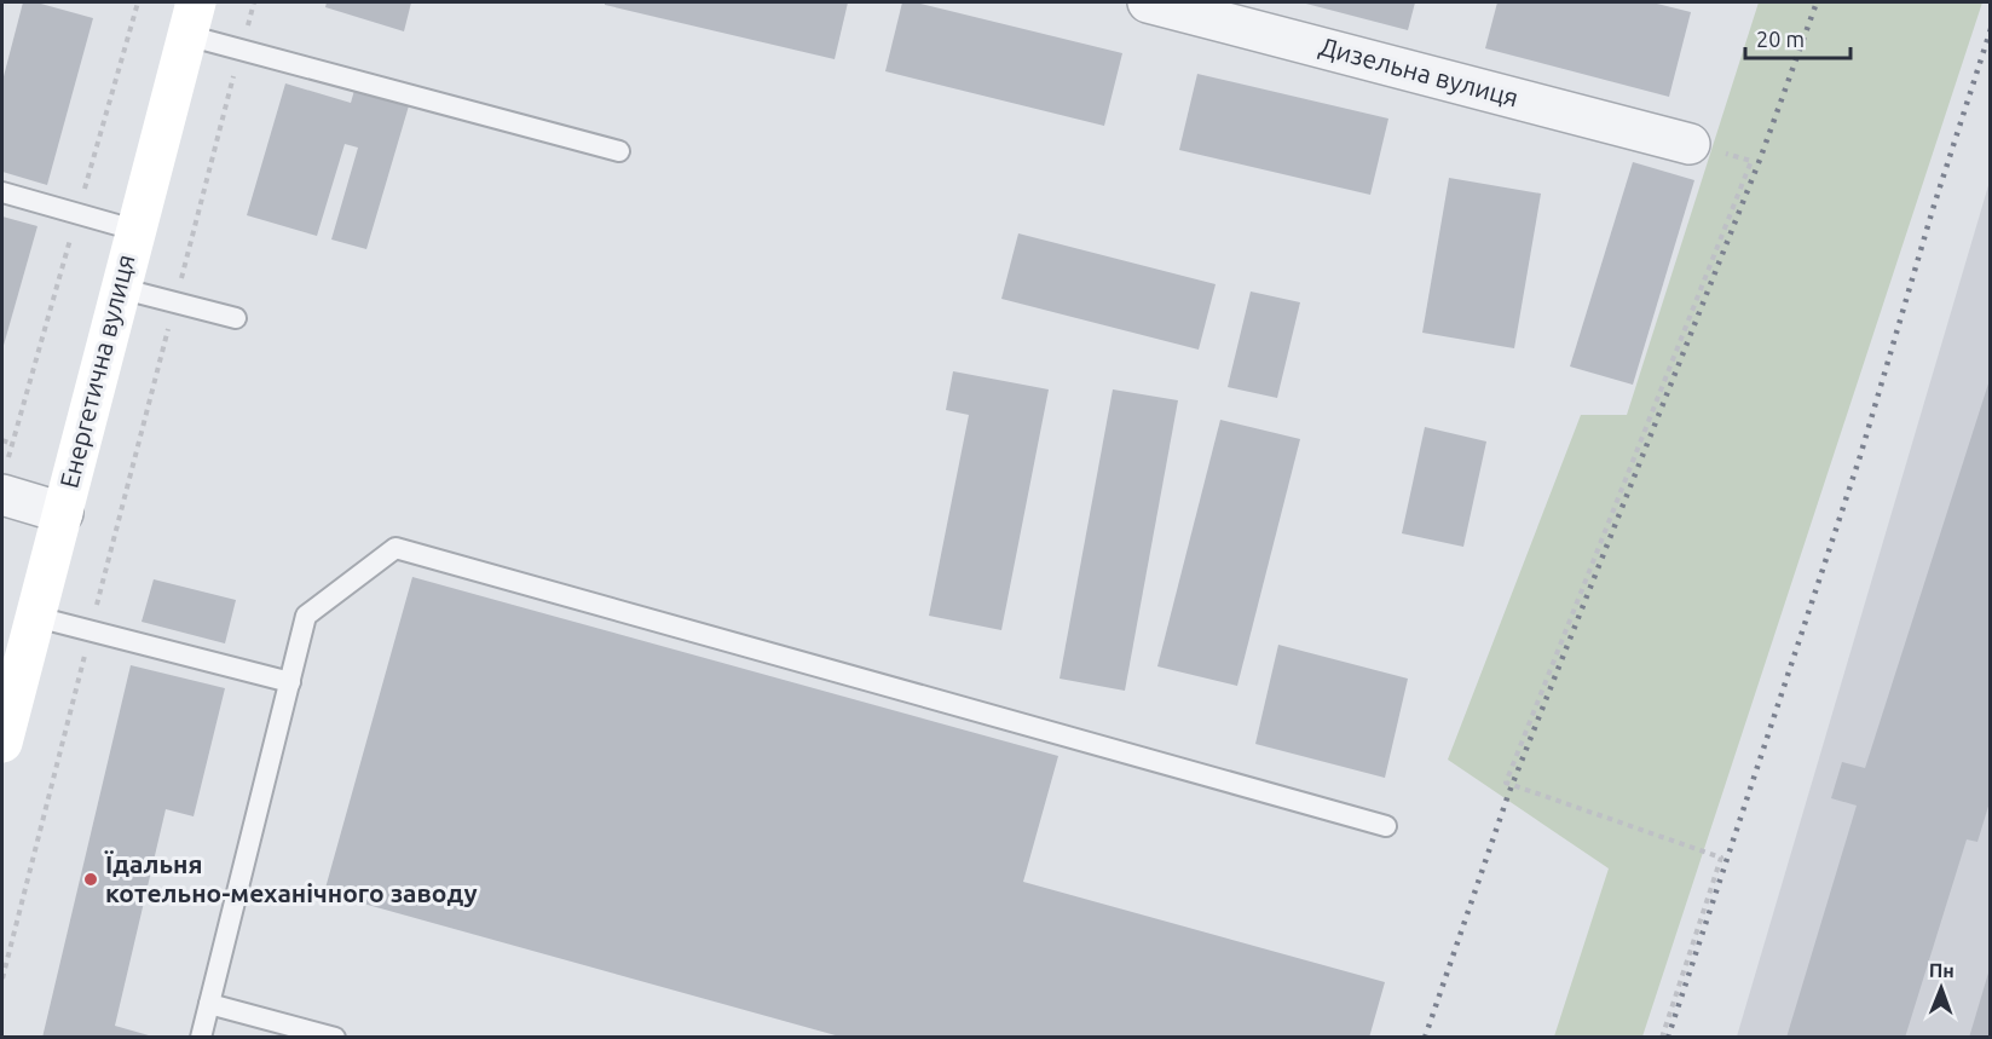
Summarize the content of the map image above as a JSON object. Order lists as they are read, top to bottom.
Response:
{
  "streets": {
    "street": ["Дизельна вулиця", "Енергетична вулиця"]
  },
  "places": ["Їдальня котельно-механічного заводу"],
  "scale_bar": "20 m",
  "north": "top"
}
